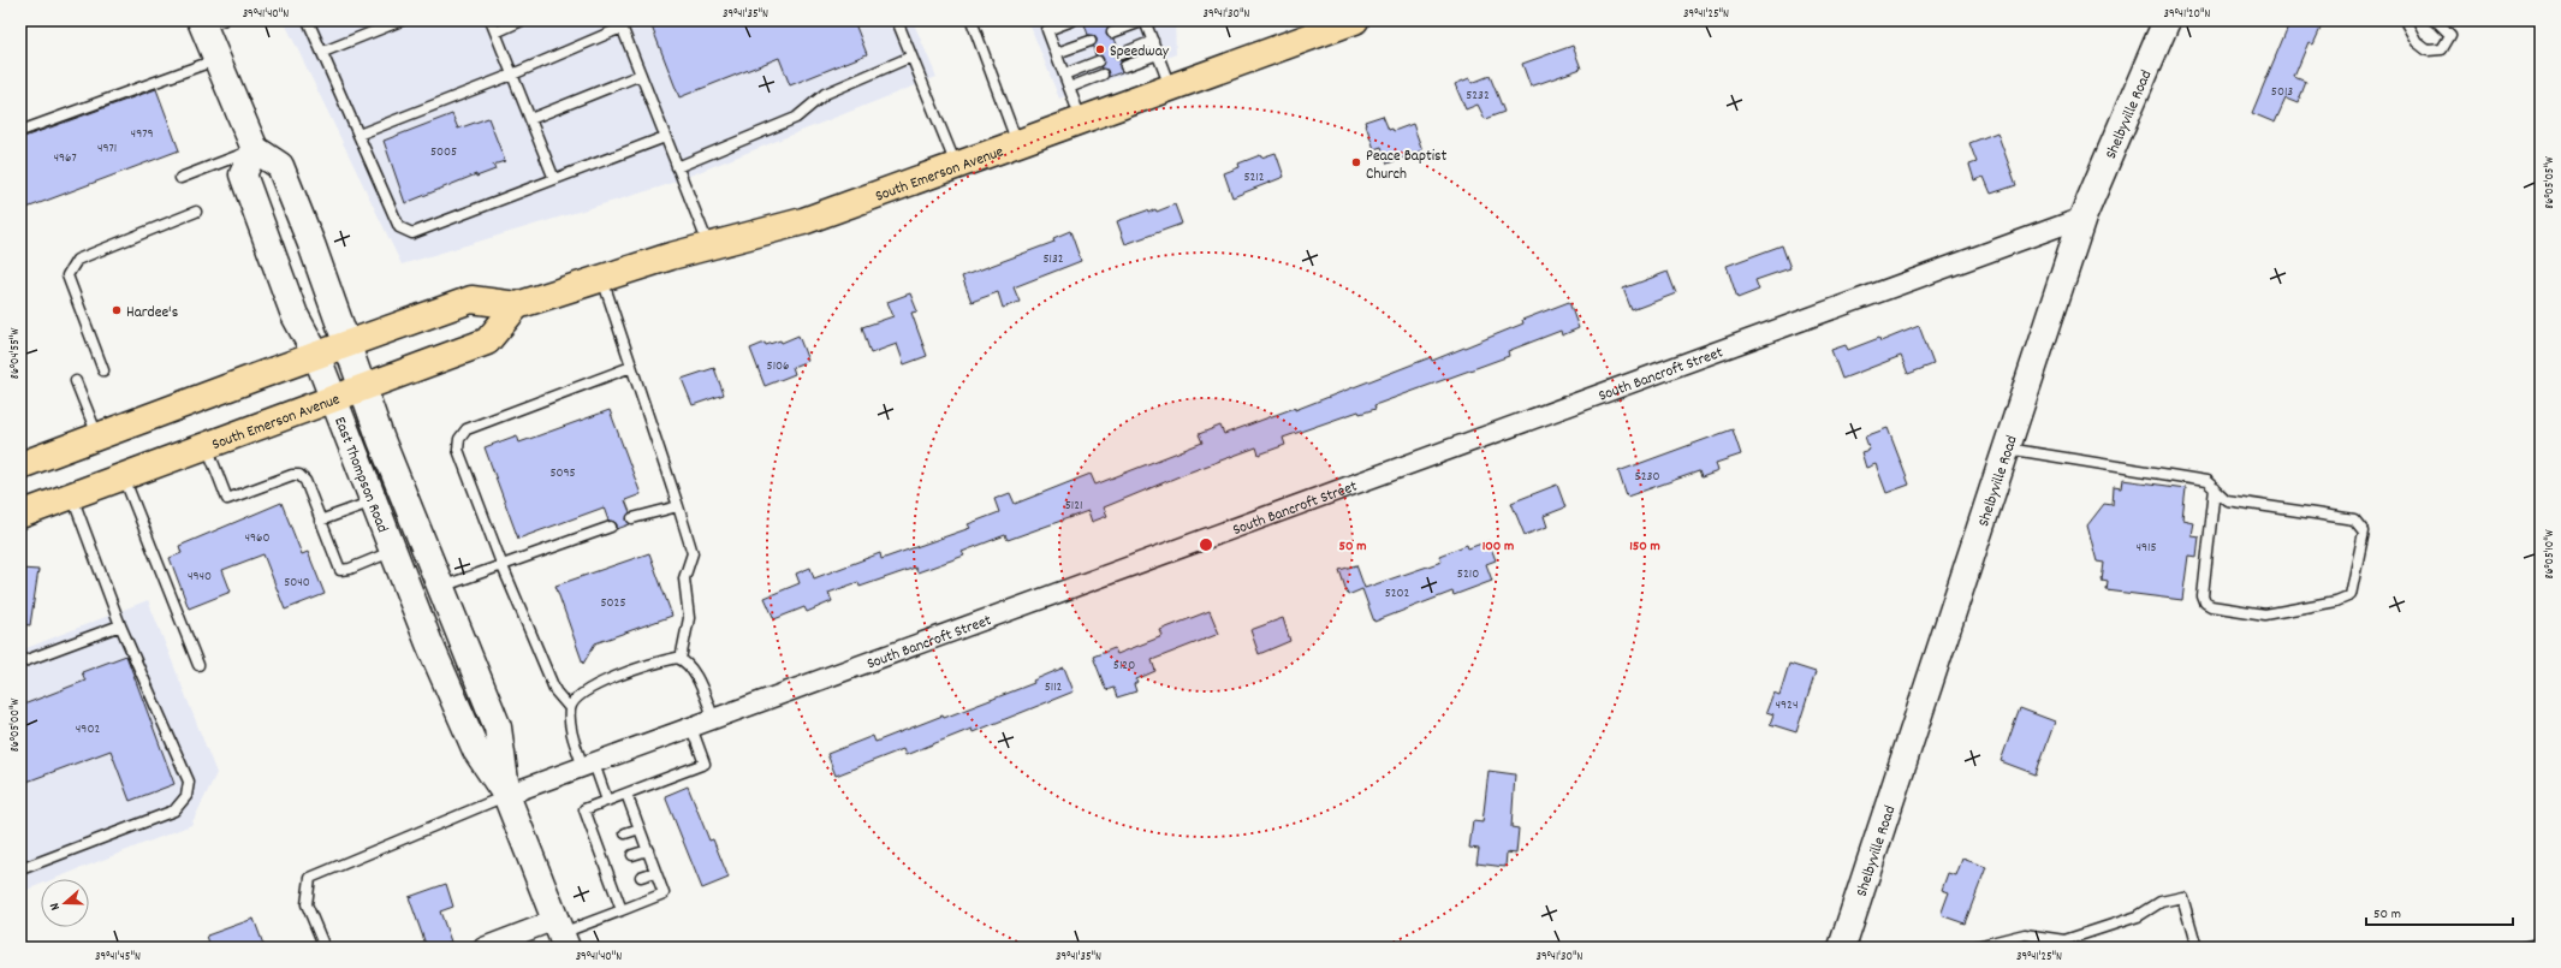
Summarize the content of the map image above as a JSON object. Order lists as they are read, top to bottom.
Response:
{
  "streets": {
    "main road": ["Shelbyville Road", "South Emerson Avenue", "East Thompson Road"],
    "street": ["South Bancroft Street"]
  },
  "crossings": [
    ["Shelbyville Road", "South Bancroft Street"],
    ["South Emerson Avenue", "East Thompson Road"],
    ["South Bancroft Street", "East Thompson Road"]
  ],
  "places": ["Speedway", "Peace Baptist Church", "Hardee's"],
  "house_numbers": [
    "5013",
    "5232",
    "4979",
    "4971",
    "5005",
    "4967",
    "5212",
    "5132",
    "5106",
    "5095",
    "5230",
    "5121",
    "4960",
    "4915",
    "5210",
    "4940",
    "5040",
    "5202",
    "5025",
    "5120",
    "5112",
    "4924",
    "4902"
  ],
  "scale_bar": "50 m",
  "north": "left",
  "coordinates": [
    "39°41'40\"N",
    "39°41'35\"N",
    "39°41'30\"N",
    "39°41'25\"N",
    "39°41'20\"N",
    "86°05'05\"W",
    "86°04'55\"W",
    "86°05'10\"W",
    "86°05'00\"W",
    "39°41'45\"N"
  ],
  "rings": ["50 m", "100 m", "150 m"]
}
